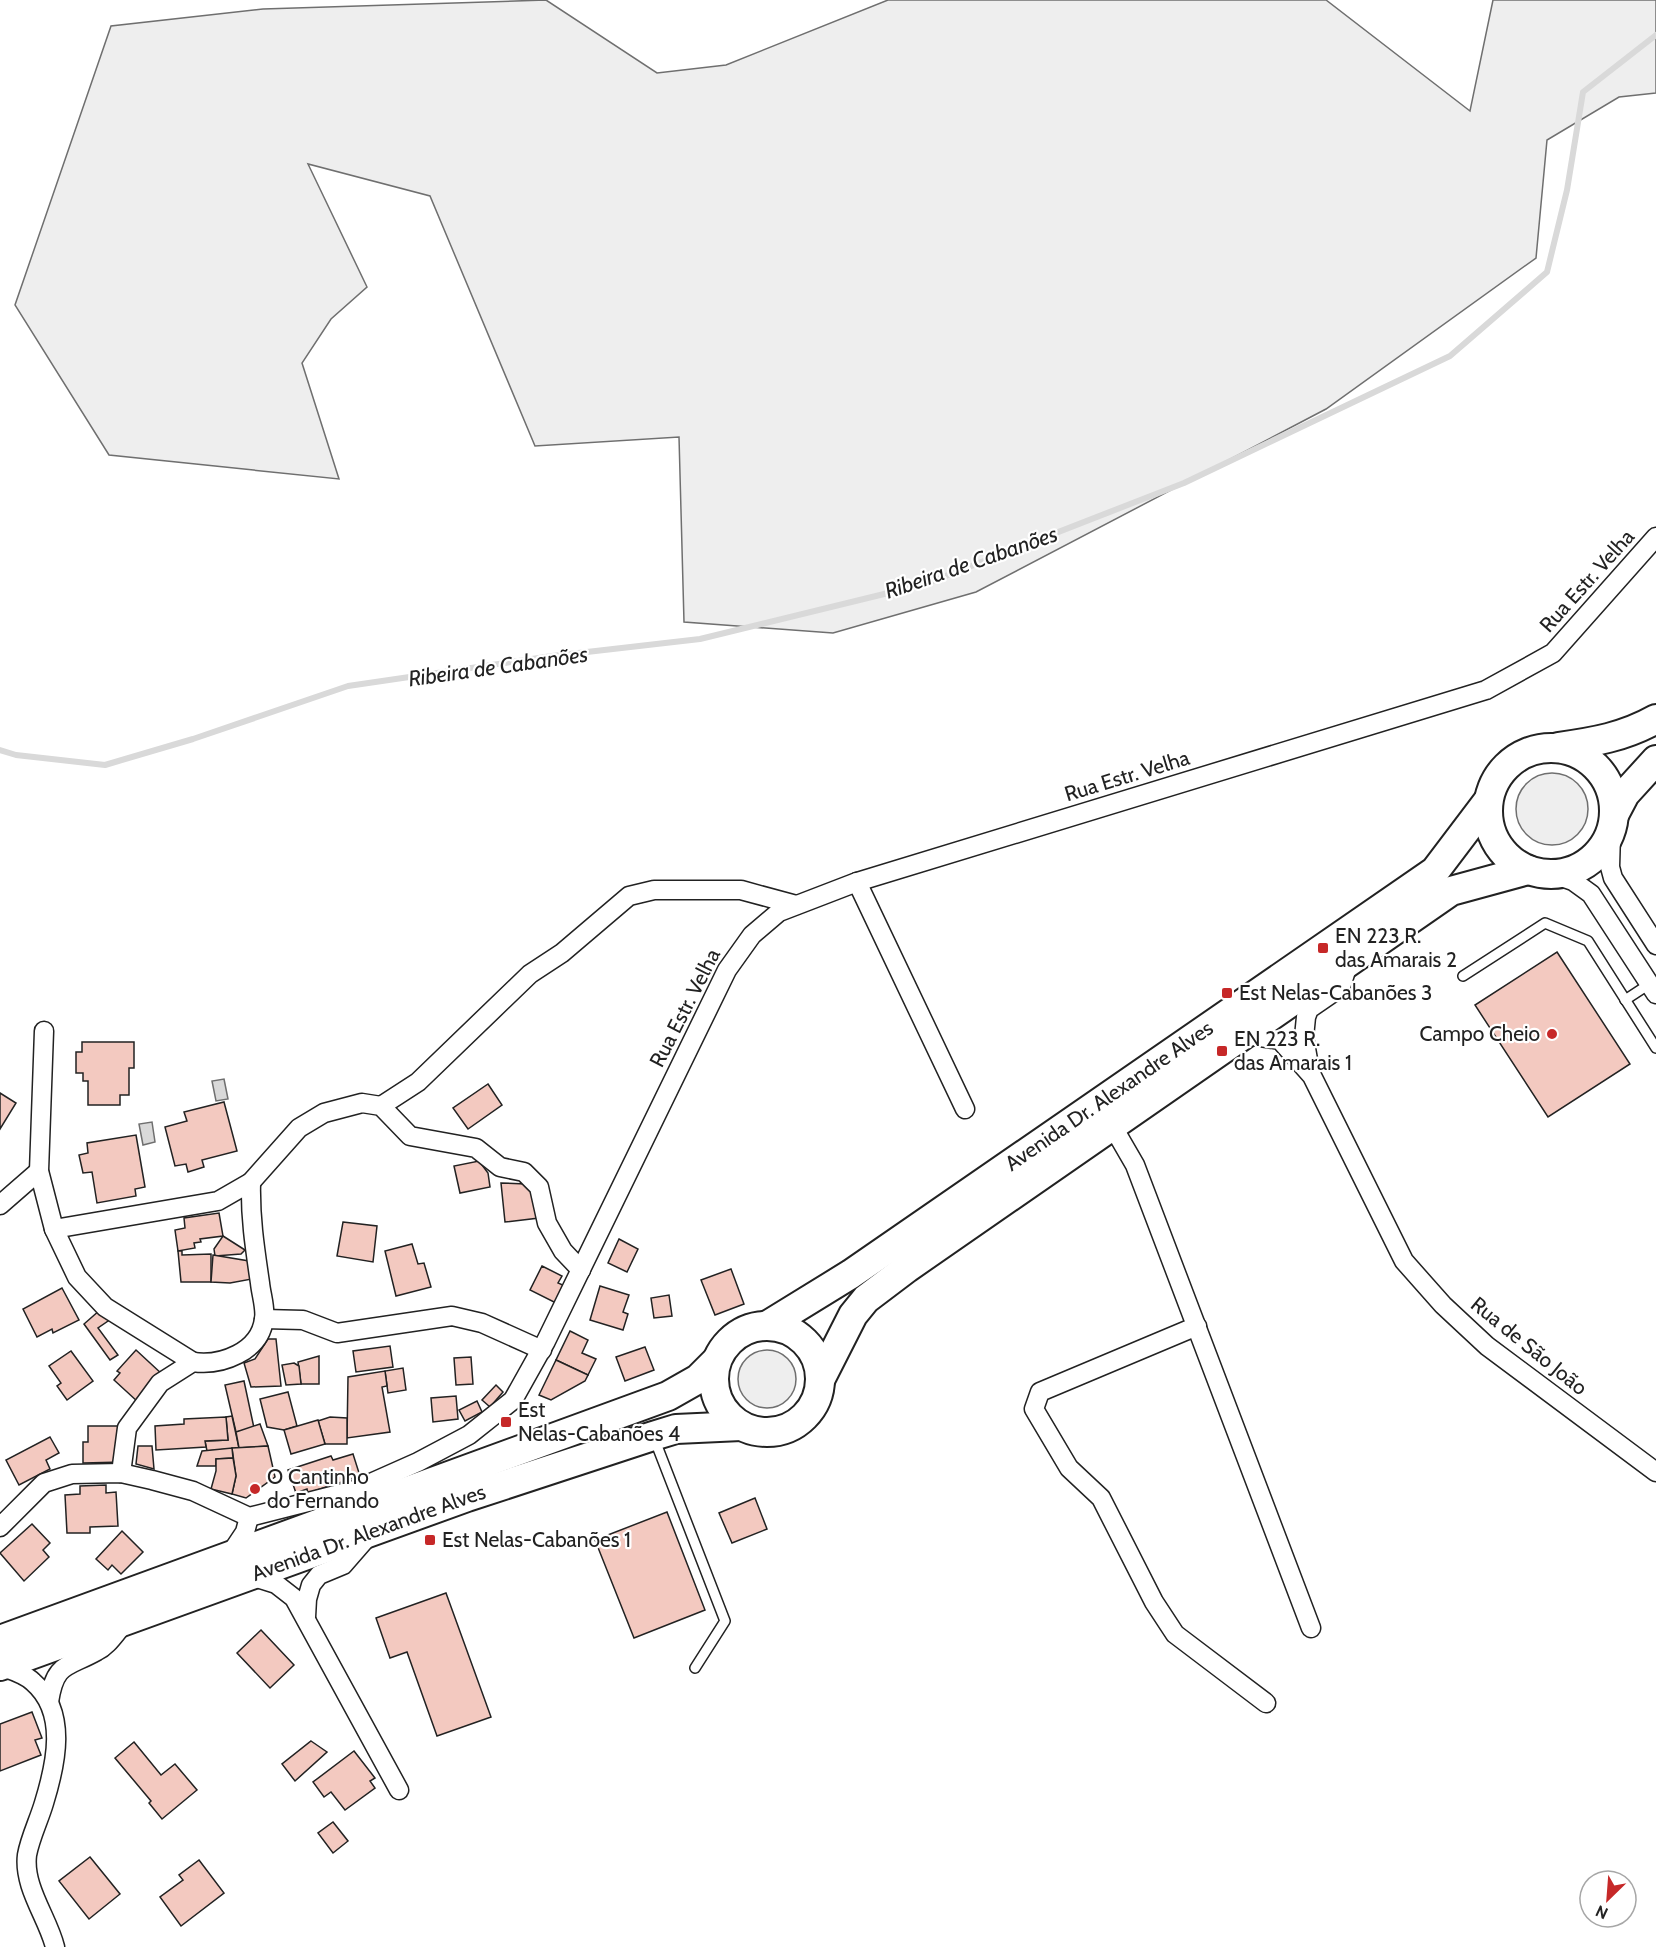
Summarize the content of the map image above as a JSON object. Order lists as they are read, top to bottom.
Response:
{
  "streets": {
    "main road": ["Avenida Dr. Alexandre Alves"],
    "street": ["Rua Estr. Velha", "Rua de São João"]
  },
  "water": ["Ribeira de Cabanões"],
  "places": {
    "transit": [
      "EN 223 R. das Amarais 2",
      "Est Nelas-Cabanões 3",
      "EN 223 R. das Amarais 1",
      "Est Nelas-Cabanões 4",
      "Est Nelas-Cabanões 1"
    ],
    "other": ["Campo Cheio", "O Cantinho do Fernando"]
  },
  "north": "bottom left"
}
